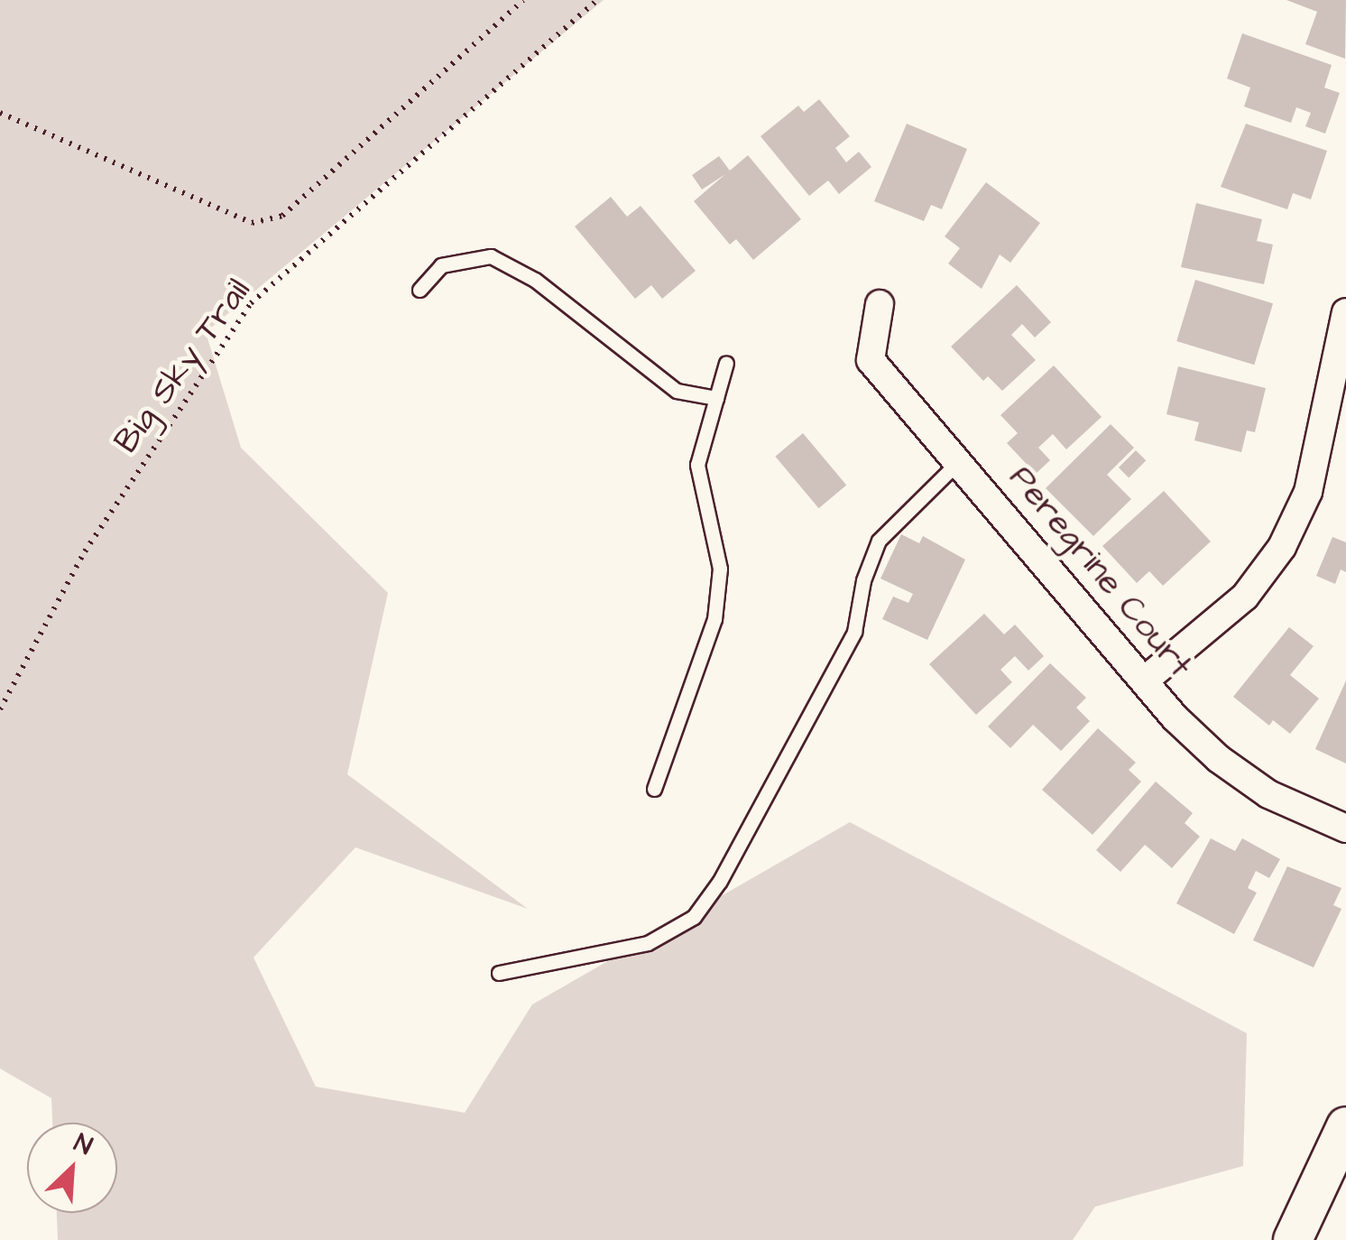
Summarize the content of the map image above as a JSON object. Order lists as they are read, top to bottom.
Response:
{
  "streets": {
    "street": ["Peregrine Court"],
    "path": ["Big Sky Trail"]
  },
  "north": "top right"
}
